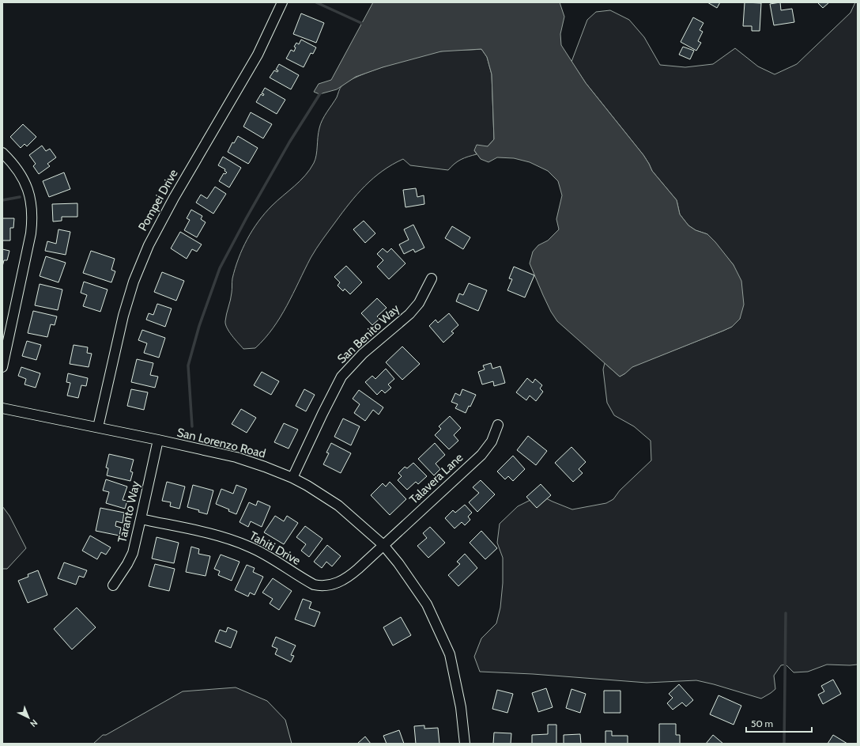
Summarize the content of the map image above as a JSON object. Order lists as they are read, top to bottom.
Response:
{
  "streets": {
    "street": [
      "Pompei Drive",
      "San Benito Way",
      "San Lorenzo Road",
      "Talavera Lane",
      "Taranto Way",
      "Tahiti Drive"
    ]
  },
  "crossings": [
    ["Pompei Drive", "San Lorenzo Road"],
    ["San Benito Way", "San Lorenzo Road"],
    ["San Lorenzo Road", "Talavera Lane"],
    ["San Lorenzo Road", "Taranto Way"],
    ["San Lorenzo Road", "Tahiti Drive"],
    ["Talavera Lane", "Tahiti Drive"],
    ["Taranto Way", "Tahiti Drive"]
  ],
  "scale_bar": "50 m",
  "north": "bottom right"
}
